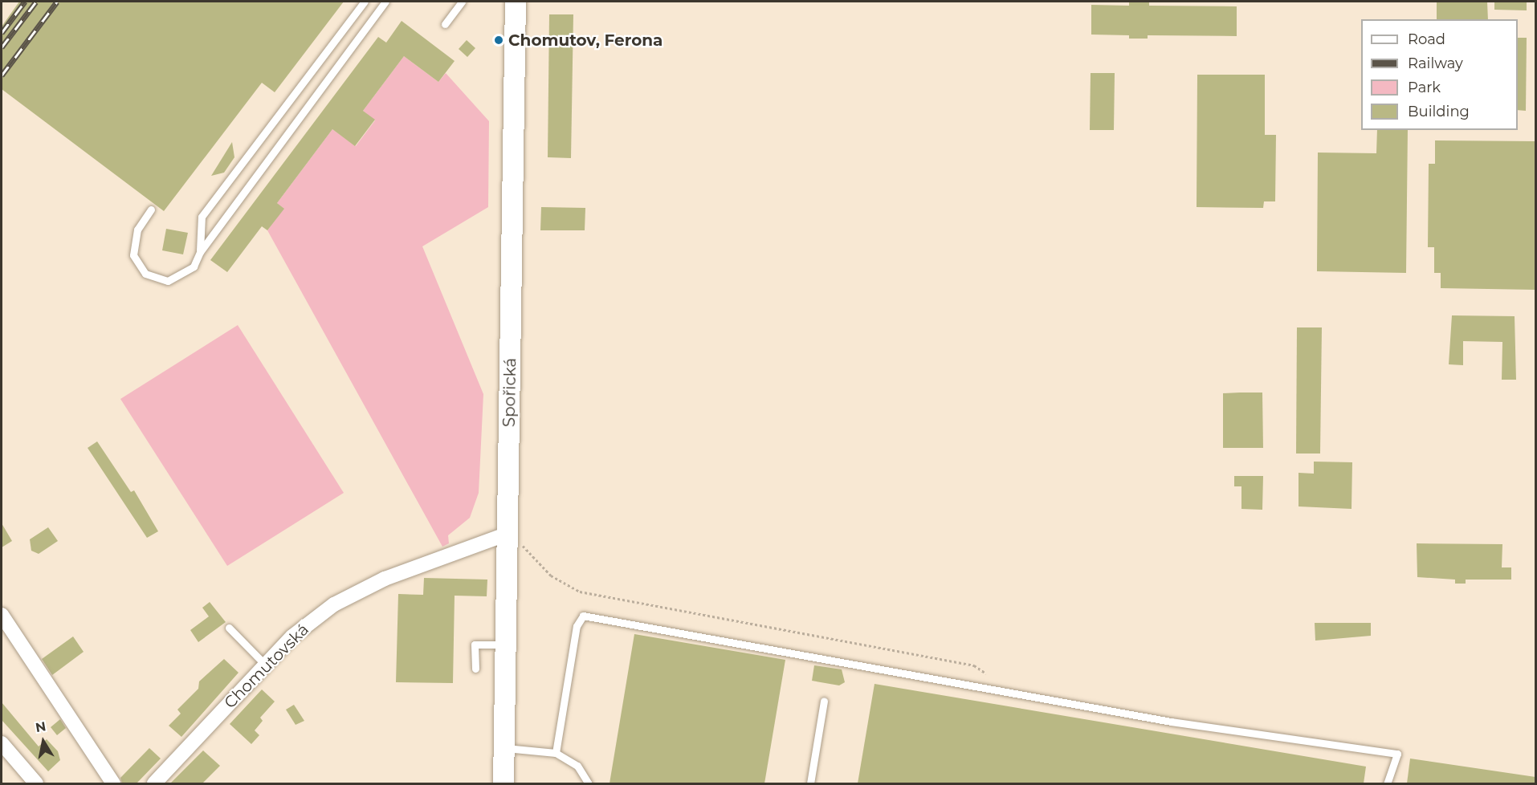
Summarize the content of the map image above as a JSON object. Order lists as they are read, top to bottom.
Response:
{
  "streets": {
    "street": ["Spořická", "Chomutovská"]
  },
  "crossings": [
    ["Spořická", "Chomutovská"]
  ],
  "places": ["Chomutov, Ferona"],
  "legend": [
    "Road",
    "Railway",
    "Park",
    "Building"
  ],
  "north": "top"
}
